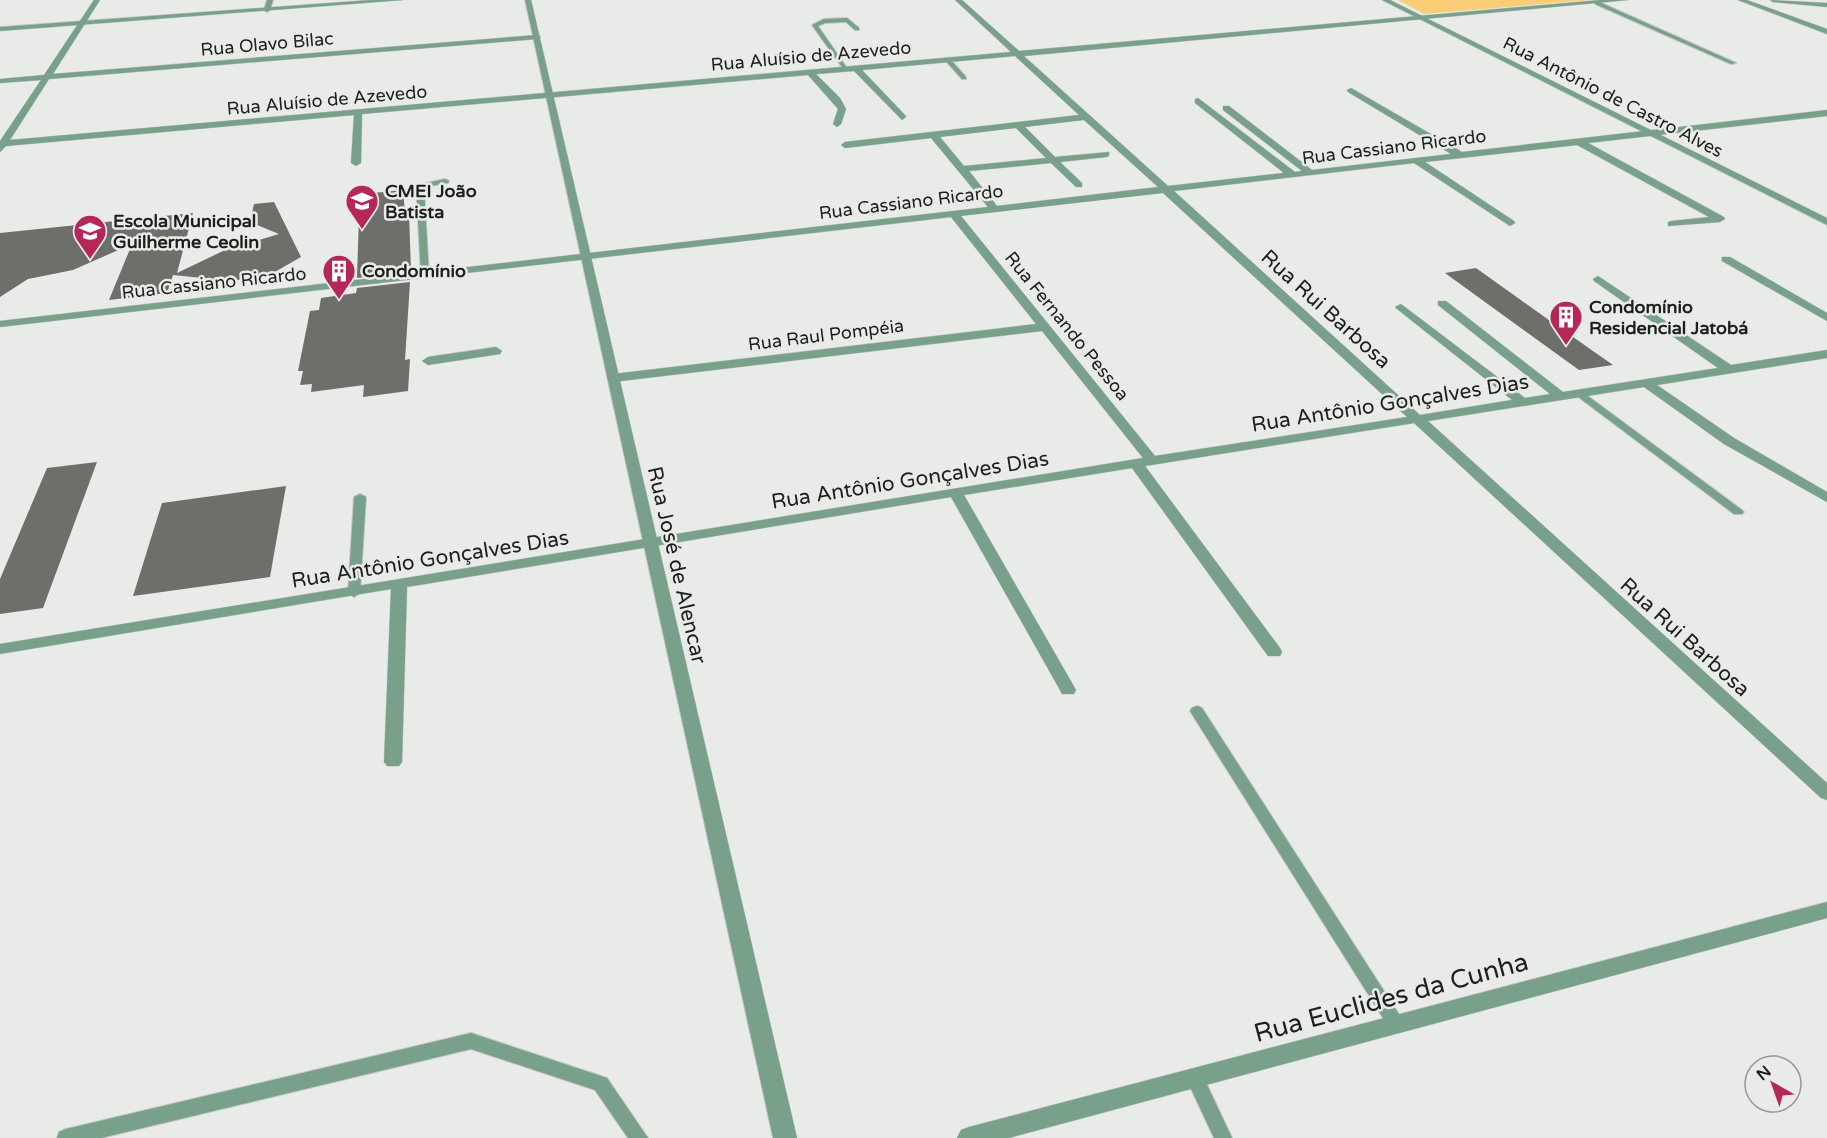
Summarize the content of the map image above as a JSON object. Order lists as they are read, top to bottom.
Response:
{
  "streets": {
    "street": [
      "Rua Olavo Bilac",
      "Rua Aluísio de Azevedo",
      "Rua Antônio de Castro Alves",
      "Rua Cassiano Ricardo",
      "Rua Rui Barbosa",
      "Rua Fernando Pessoa",
      "Rua Raul Pompéia",
      "Rua Antônio Gonçalves Dias",
      "Rua José de Alencar",
      "Rua Euclides da Cunha"
    ]
  },
  "crossings": [
    ["Rua Olavo Bilac", "Rua José de Alencar"],
    ["Rua Aluísio de Azevedo", "Rua Antônio de Castro Alves"],
    ["Rua Aluísio de Azevedo", "Rua Rui Barbosa"],
    ["Rua Aluísio de Azevedo", "Rua José de Alencar"],
    ["Rua Antônio de Castro Alves", "Rua Cassiano Ricardo"],
    ["Rua Cassiano Ricardo", "Rua Rui Barbosa"],
    ["Rua Cassiano Ricardo", "Rua Fernando Pessoa"],
    ["Rua Cassiano Ricardo", "Rua José de Alencar"],
    ["Rua Rui Barbosa", "Rua Antônio Gonçalves Dias"],
    ["Rua Fernando Pessoa", "Rua Raul Pompéia"],
    ["Rua Fernando Pessoa", "Rua Antônio Gonçalves Dias"],
    ["Rua Raul Pompéia", "Rua José de Alencar"],
    ["Rua Antônio Gonçalves Dias", "Rua José de Alencar"]
  ],
  "places": {
    "school or university": ["CMEI João Batista", "Escola Municipal Guilherme Ceolin"],
    "building": ["Condomínio", "Condomínio Residencial Jatobá"]
  },
  "north": "top left"
}
